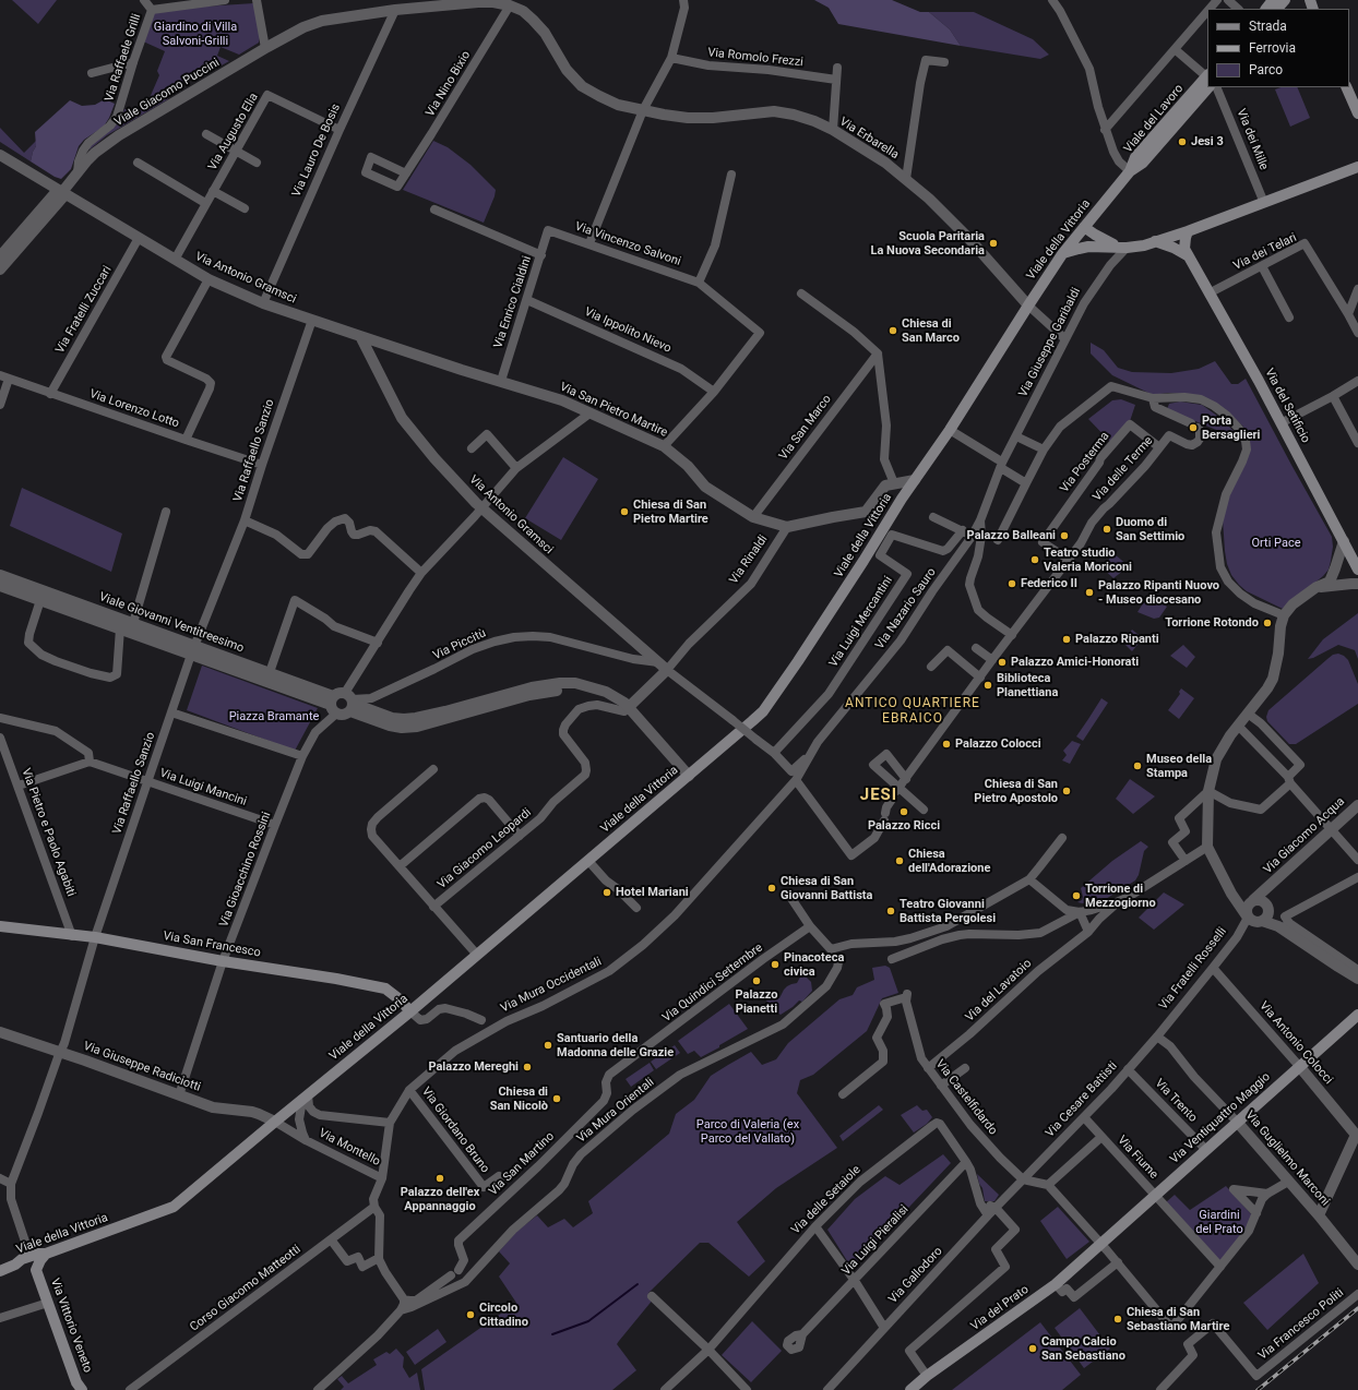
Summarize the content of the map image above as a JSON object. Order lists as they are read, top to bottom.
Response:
{
  "streets": {
    "main road": [
      "Viale del Lavoro",
      "Viale della Vittoria",
      "Via del Setificio",
      "Via San Francesco",
      "Via Ventiquattro Maggio",
      "Via del Prato",
      "Via Vittorio Veneto"
    ],
    "street": [
      "Via Raffaele Grilli",
      "Via Romolo Frezzi",
      "Via Nino Bixio",
      "Viale Giacomo Puccini",
      "Via Augusto Elia",
      "Via Erbarella",
      "Via dei Mille",
      "Via Lauro De Bosis",
      "Via Vincenzo Salvoni",
      "Via dei Telari",
      "Via Antonio Gramsci",
      "Via Enrico Cialdini",
      "Via Fratelli Zuccari",
      "Via Ippolito Nievo",
      "Via Giuseppe Garibaldi",
      "Via Lorenzo Lotto",
      "Via San Pietro Martire",
      "Via San Marco",
      "Via Raffaello Sanzio",
      "Via Posterma",
      "Via delle Terme",
      "Via Rinaldi",
      "Via Nazario Sauro",
      "Via Luigi Mercantini",
      "Viale Giovanni Ventitreesimo",
      "Via Piccitù",
      "Via Luigi Mancini",
      "Via Pietro e Paolo Agabiti",
      "Via Giacomo Acqua",
      "Via Giacomo Leopardi",
      "Via Gioacchino Rossini",
      "Via Fratelli Rosselli",
      "Via Quindici Settembre",
      "Via Mura Occidentali",
      "Via del Lavatoio",
      "Via Antonio Colocci",
      "Via Giuseppe Radiciotti",
      "Via Castelfidardo",
      "Via Cesare Battisti",
      "Via Trento",
      "Via Mura Orientali",
      "Via Giordano Bruno",
      "Via Montello",
      "Via Fiume",
      "Via Guglielmo Marconi",
      "Via San Martino",
      "Via delle Setaiole",
      "Via Luigi Pieralisi",
      "Via Gallodoro",
      "Corso Giacomo Matteotti",
      "Via Francesco Politi"
    ]
  },
  "crossings": [
    ["Via Raffaele Grilli", "Viale Giacomo Puccini"],
    ["Via Nino Bixio", "Viale Giacomo Puccini"],
    ["Viale Giacomo Puccini", "Via Erbarella"],
    ["Viale Giacomo Puccini", "Via Lauro De Bosis"],
    ["Viale Giacomo Puccini", "Via Antonio Gramsci"],
    ["Viale del Lavoro", "Viale della Vittoria"],
    ["Via Augusto Elia", "Via Lauro De Bosis"],
    ["Via Augusto Elia", "Via Antonio Gramsci"],
    ["Via Erbarella", "Viale della Vittoria"],
    ["Via Lauro De Bosis", "Via Antonio Gramsci"],
    ["Viale della Vittoria", "Via Raffaello Sanzio"],
    ["Viale della Vittoria", "Viale Giovanni Ventitreesimo"],
    ["Viale della Vittoria", "Via San Francesco"],
    ["Viale della Vittoria", "Via Giuseppe Radiciotti"],
    ["Viale della Vittoria", "Via Montello"],
    ["Viale della Vittoria", "Via Vittorio Veneto"],
    ["Via Vincenzo Salvoni", "Via Enrico Cialdini"],
    ["Via Vincenzo Salvoni", "Via Ippolito Nievo"],
    ["Via dei Telari", "Via del Setificio"],
    ["Via Antonio Gramsci", "Via Fratelli Zuccari"],
    ["Via Antonio Gramsci", "Via San Pietro Martire"],
    ["Via Antonio Gramsci", "Via Raffaello Sanzio"],
    ["Via Antonio Gramsci", "Via delle Terme"],
    ["Via Antonio Gramsci", "Via Rinaldi"],
    ["Via Antonio Gramsci", "Via Nazario Sauro"],
    ["Via Antonio Gramsci", "Via Luigi Mercantini"],
    ["Via Antonio Gramsci", "Via Piccitù"],
    ["Via Antonio Gramsci", "Via Mura Occidentali"],
    ["Via Enrico Cialdini", "Via Ippolito Nievo"],
    ["Via Enrico Cialdini", "Via San Pietro Martire"],
    ["Via Fratelli Zuccari", "Via Lorenzo Lotto"],
    ["Via Giuseppe Garibaldi", "Via Nazario Sauro"],
    ["Via Lorenzo Lotto", "Via Raffaello Sanzio"],
    ["Via San Pietro Martire", "Via San Marco"],
    ["Via San Pietro Martire", "Via Rinaldi"],
    ["Via Raffaello Sanzio", "Viale Giovanni Ventitreesimo"],
    ["Via Raffaello Sanzio", "Via Luigi Mancini"],
    ["Via Raffaello Sanzio", "Via San Francesco"],
    ["Via Raffaello Sanzio", "Via Giuseppe Radiciotti"],
    ["Via Posterma", "Via delle Terme"],
    ["Via Rinaldi", "Viale Giovanni Ventitreesimo"],
    ["Via Rinaldi", "Via Piccitù"],
    ["Via Rinaldi", "Via Giacomo Leopardi"],
    ["Via Nazario Sauro", "Via Mura Occidentali"],
    ["Viale Giovanni Ventitreesimo", "Via Piccitù"],
    ["Viale Giovanni Ventitreesimo", "Via Giacomo Leopardi"],
    ["Viale Giovanni Ventitreesimo", "Via Gioacchino Rossini"],
    ["Via Luigi Mancini", "Via Gioacchino Rossini"],
    ["Via Pietro e Paolo Agabiti", "Via San Francesco"],
    ["Via Giacomo Acqua", "Via Fratelli Rosselli"],
    ["Via Gioacchino Rossini", "Via San Francesco"],
    ["Via Gioacchino Rossini", "Via Giuseppe Radiciotti"],
    ["Via Fratelli Rosselli", "Via Antonio Colocci"],
    ["Via Fratelli Rosselli", "Via Cesare Battisti"],
    ["Via Fratelli Rosselli", "Via Guglielmo Marconi"],
    ["Via Quindici Settembre", "Via San Martino"],
    ["Via Mura Occidentali", "Via Giordano Bruno"],
    ["Via Mura Occidentali", "Via Montello"],
    ["Via Mura Occidentali", "Corso Giacomo Matteotti"],
    ["Via del Lavatoio", "Via Castelfidardo"],
    ["Via Antonio Colocci", "Via Ventiquattro Maggio"],
    ["Via Giuseppe Radiciotti", "Via Montello"],
    ["Via Castelfidardo", "Via Cesare Battisti"],
    ["Via Castelfidardo", "Via Gallodoro"],
    ["Via Cesare Battisti", "Via Trento"],
    ["Via Cesare Battisti", "Via Fiume"],
    ["Via Cesare Battisti", "Via Guglielmo Marconi"],
    ["Via Cesare Battisti", "Via Gallodoro"],
    ["Via Trento", "Via Ventiquattro Maggio"],
    ["Via Ventiquattro Maggio", "Via Fiume"],
    ["Via Ventiquattro Maggio", "Via Guglielmo Marconi"],
    ["Via Ventiquattro Maggio", "Via del Prato"],
    ["Via delle Setaiole", "Via Luigi Pieralisi"],
    ["Via delle Setaiole", "Via Gallodoro"]
  ],
  "districts": ["ANTICO QUARTIERE EBRAICO", "JESI"],
  "parks": [
    "Giardino di Villa Salvoni-Grilli",
    "Orti Pace",
    "Piazza Bramante",
    "Parco di Valeria (ex Parco del Vallato)",
    "Giardini del Prato"
  ],
  "places": [
    "Jesi 3",
    "Scuola Paritaria La Nuova Secondaria",
    "Chiesa di San Marco",
    "Porta Bersaglieri",
    "Chiesa di San Pietro Martire",
    "Duomo di San Settimio",
    "Palazzo Balleani",
    "Teatro studio Valeria Moriconi",
    "Federico II",
    "Palazzo Ripanti Nuovo - Museo diocesano",
    "Torrione Rotondo",
    "Palazzo Ripanti",
    "Palazzo Amici-Honorati",
    "Biblioteca Planettiana",
    "Palazzo Colocci",
    "Museo della Stampa",
    "Chiesa di San Pietro Apostolo",
    "Palazzo Ricci",
    "Chiesa dell'Adorazione",
    "Chiesa di San Giovanni Battista",
    "Hotel Mariani",
    "Torrione di Mezzogiorno",
    "Teatro Giovanni Battista Pergolesi",
    "Pinacoteca civica",
    "Palazzo Pianetti",
    "Santuario della Madonna delle Grazie",
    "Palazzo Mereghi",
    "Chiesa di San Nicolò",
    "Palazzo dell'ex Appannaggio",
    "Circolo Cittadino",
    "Chiesa di San Sebastiano Martire",
    "Campo Calcio San Sebastiano"
  ],
  "legend": ["Strada", "Ferrovia", "Parco"]
}
